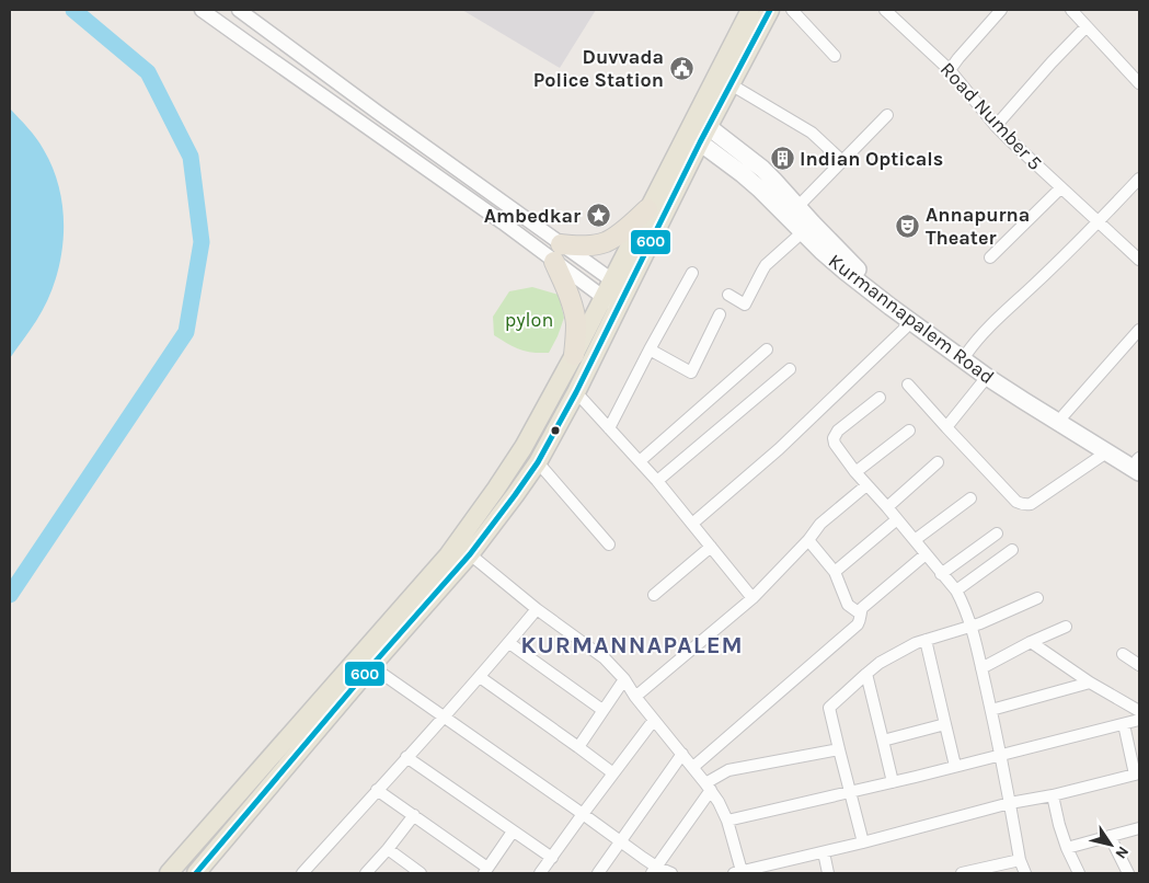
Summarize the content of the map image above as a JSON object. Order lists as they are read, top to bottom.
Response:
{
  "streets": {
    "main road": ["Kurmannapalem Road"],
    "street": ["Road Number 5"]
  },
  "districts": ["KURMANNAPALEM"],
  "parks": ["pylon"],
  "places": {
    "public building": ["Duvvada Police Station"],
    "building": ["Indian Opticals"],
    "place": ["Ambedkar"],
    "theatre": ["Annapurna Theater"]
  },
  "lines": ["transit line 600"],
  "north": "bottom right"
}
